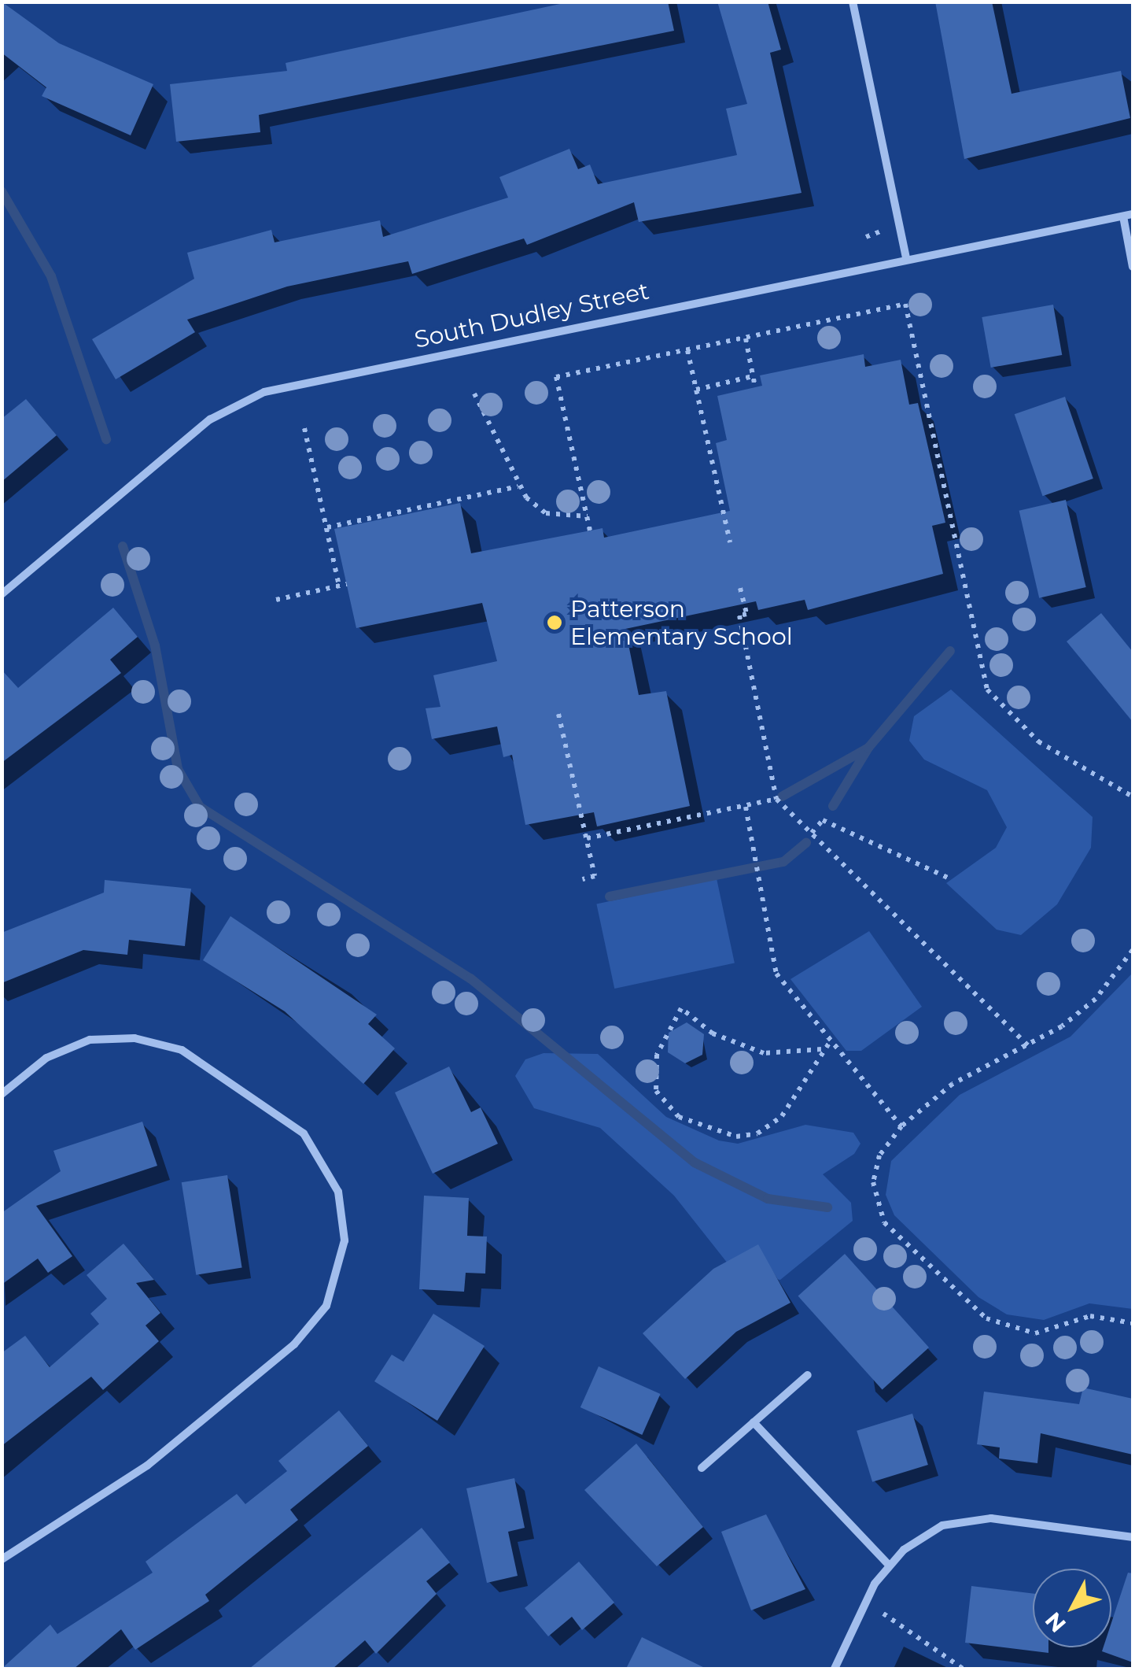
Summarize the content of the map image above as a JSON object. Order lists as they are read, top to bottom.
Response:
{
  "streets": {
    "street": ["South Dudley Street"]
  },
  "places": ["Patterson Elementary School"],
  "north": "bottom left"
}
